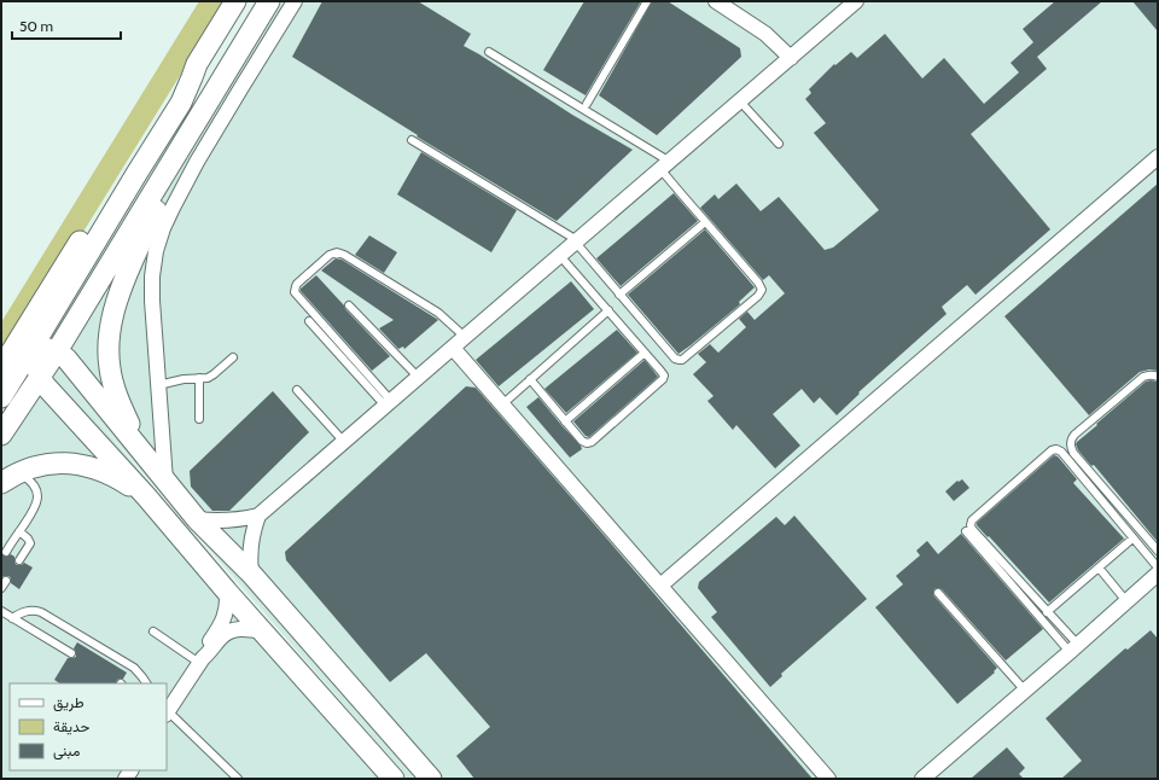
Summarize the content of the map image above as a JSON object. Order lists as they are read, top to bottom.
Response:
{
  "legend": ["طريق", "حديقة", "مبنى"],
  "scale_bar": "50 m"
}
